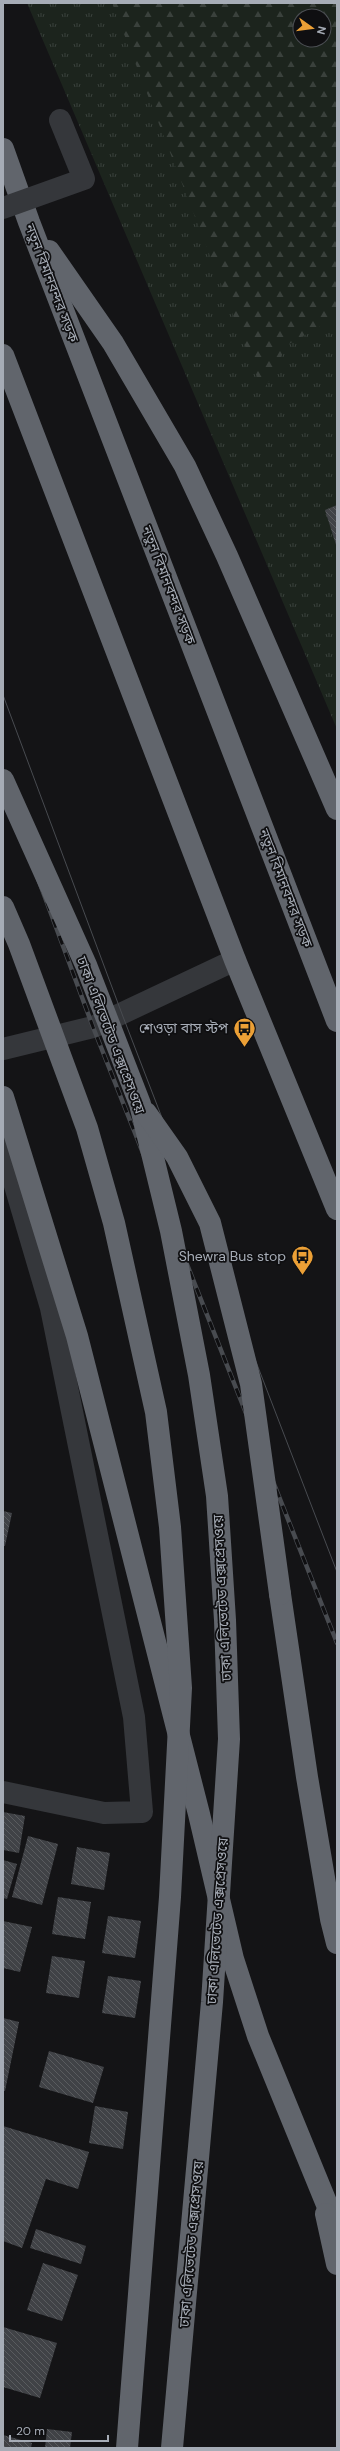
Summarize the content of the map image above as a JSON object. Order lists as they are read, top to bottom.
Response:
{
  "streets": {
    "highway": ["নতুন বিমানবন্দর সড়ক", "ঢাকা এলিভেটেড এক্সপ্রেসওয়ে"]
  },
  "places": {
    "bus stop": ["শেওড়া বাস স্টপ", "Shewra Bus stop"]
  },
  "scale_bar": "20 m",
  "north": "right"
}
